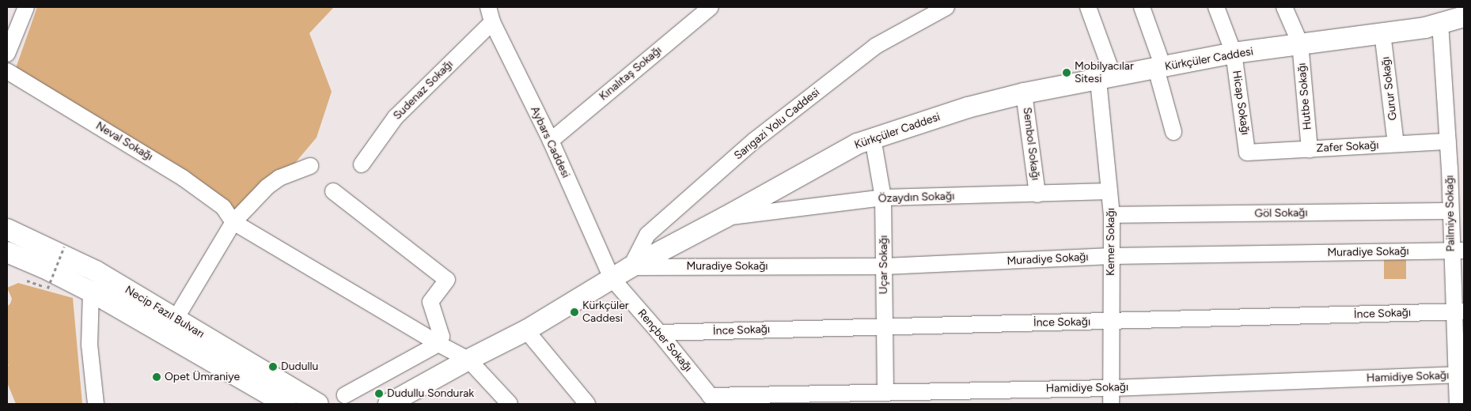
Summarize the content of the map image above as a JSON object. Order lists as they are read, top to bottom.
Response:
{
  "streets": {
    "main road": ["Kürkçüler Caddesi", "Necip Fazıl Bulvarı"],
    "street": [
      "Kınalıtaş Sokağı",
      "Gurur Sokağı",
      "Sudenaz Sokağı",
      "Hutbe Sokağı",
      "Hicap Sokağı",
      "Sarıgazi Yolu Caddesi",
      "Neval Sokağı",
      "Aybars Caddesi",
      "Sembol Sokağı",
      "Zafer Sokağı",
      "Özaydın Sokağı",
      "Göl Sokağı",
      "Pailmiye Sokağı",
      "Kemer Sokağı",
      "Muradiye Sokağı",
      "Uçar Sokağı",
      "İnce Sokağı",
      "Rençber Sokağı",
      "Hamidiye Sokağı"
    ]
  },
  "crossings": [
    ["Kürkçüler Caddesi", "Gurur Sokağı"],
    ["Kürkçüler Caddesi", "Hutbe Sokağı"],
    ["Kürkçüler Caddesi", "Hicap Sokağı"],
    ["Kürkçüler Caddesi", "Sarıgazi Yolu Caddesi"],
    ["Kürkçüler Caddesi", "Aybars Caddesi"],
    ["Kürkçüler Caddesi", "Sembol Sokağı"],
    ["Kürkçüler Caddesi", "Özaydın Sokağı"],
    ["Kürkçüler Caddesi", "Pailmiye Sokağı"],
    ["Kürkçüler Caddesi", "Kemer Sokağı"],
    ["Kürkçüler Caddesi", "Muradiye Sokağı"],
    ["Kürkçüler Caddesi", "Uçar Sokağı"],
    ["Kürkçüler Caddesi", "Rençber Sokağı"],
    ["Kınalıtaş Sokağı", "Aybars Caddesi"],
    ["Gurur Sokağı", "Zafer Sokağı"],
    ["Sudenaz Sokağı", "Aybars Caddesi"],
    ["Hutbe Sokağı", "Zafer Sokağı"],
    ["Hicap Sokağı", "Zafer Sokağı"],
    ["Sarıgazi Yolu Caddesi", "Muradiye Sokağı"],
    ["Aybars Caddesi", "Rençber Sokağı"],
    ["Sembol Sokağı", "Özaydın Sokağı"],
    ["Zafer Sokağı", "Pailmiye Sokağı"],
    ["Özaydın Sokağı", "Kemer Sokağı"],
    ["Özaydın Sokağı", "Uçar Sokağı"],
    ["Göl Sokağı", "Pailmiye Sokağı"],
    ["Göl Sokağı", "Kemer Sokağı"],
    ["Pailmiye Sokağı", "Muradiye Sokağı"],
    ["Pailmiye Sokağı", "İnce Sokağı"],
    ["Pailmiye Sokağı", "Hamidiye Sokağı"],
    ["Kemer Sokağı", "Muradiye Sokağı"],
    ["Kemer Sokağı", "İnce Sokağı"],
    ["Kemer Sokağı", "Hamidiye Sokağı"],
    ["Muradiye Sokağı", "Uçar Sokağı"],
    ["Uçar Sokağı", "İnce Sokağı"],
    ["Uçar Sokağı", "Hamidiye Sokağı"],
    ["İnce Sokağı", "Rençber Sokağı"],
    ["Rençber Sokağı", "Hamidiye Sokağı"]
  ],
  "places": [
    "Mobilyacılar Sitesi",
    "Kürkçüler Caddesi",
    "Dudullu",
    "Opet Ümraniye",
    "Dudullu Sondurak"
  ]
}
